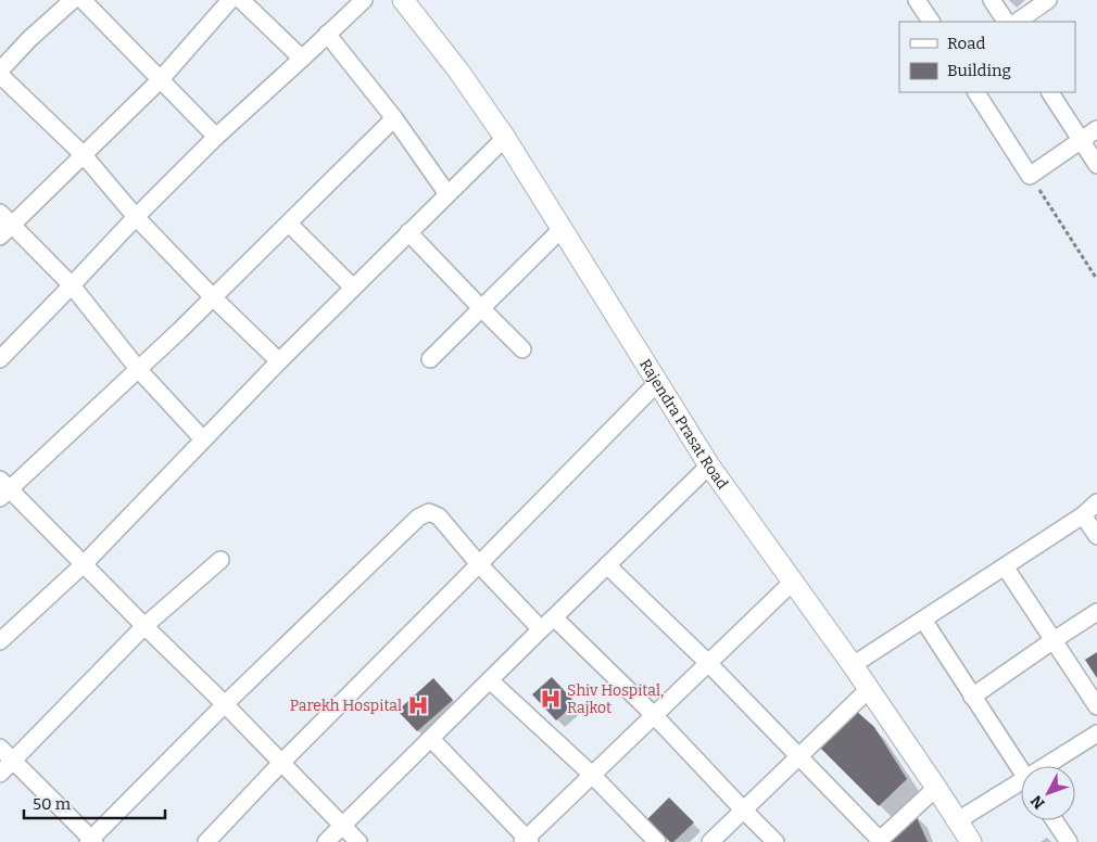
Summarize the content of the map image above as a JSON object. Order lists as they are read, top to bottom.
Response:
{
  "streets": {
    "street": ["Rajendra Prasat Road"]
  },
  "places": {
    "hospital": ["Shiv Hospital, Rajkot", "Parekh Hospital"]
  },
  "legend": ["Road", "Building"],
  "scale_bar": "50 m",
  "north": "bottom left"
}
